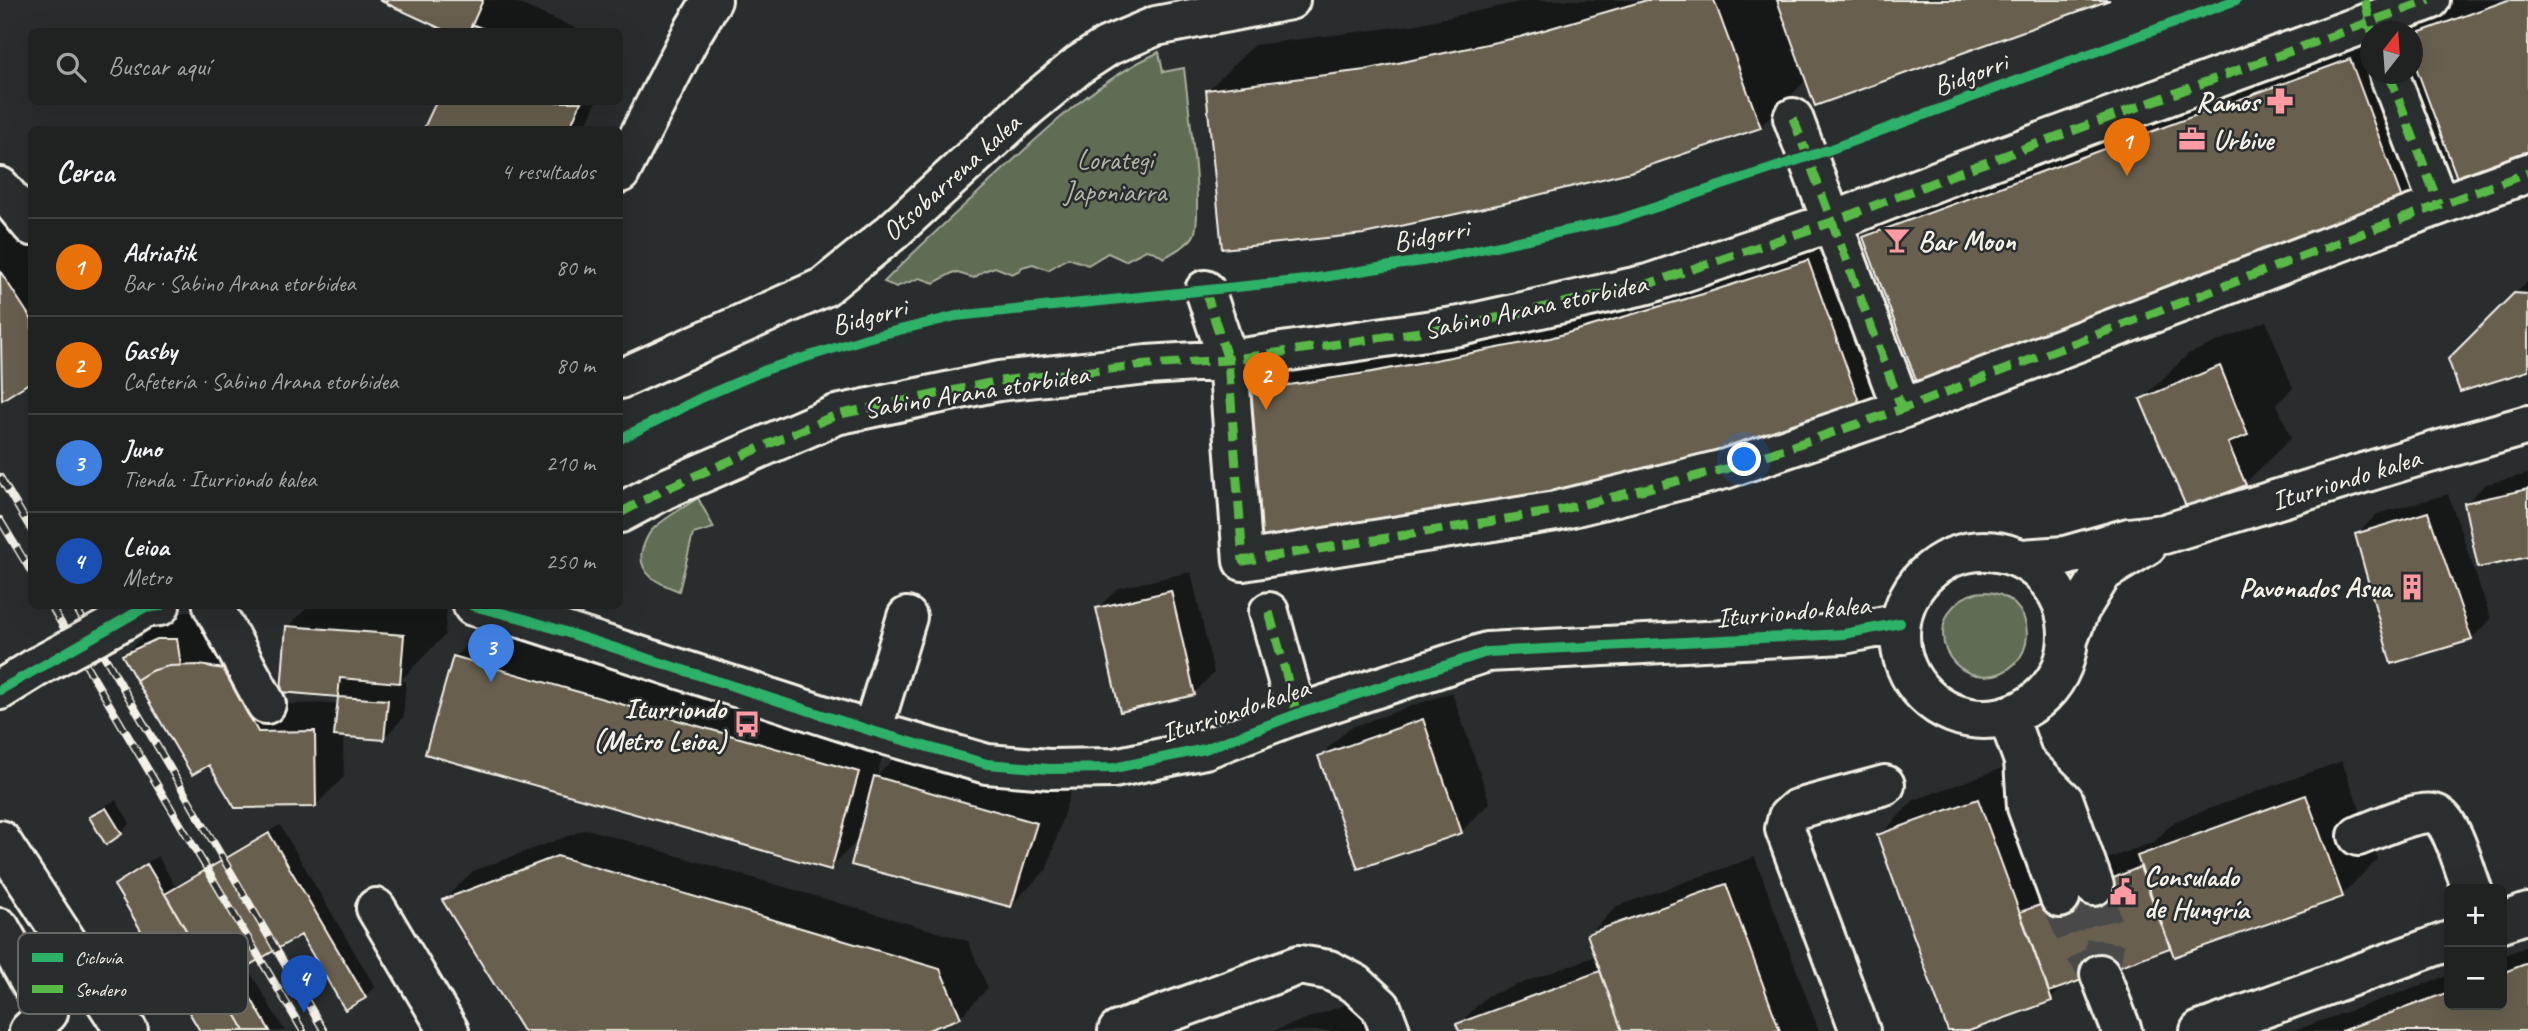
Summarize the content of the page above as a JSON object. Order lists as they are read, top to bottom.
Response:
{
  "streets": {
    "street": ["Otsobarrena kalea", "Sabino Arana etorbidea", "Iturriondo kalea"],
    "cycle path": ["Bidgorri"]
  },
  "parks": ["Lorategi Japoniarra"],
  "places": {
    "pharmacy": ["Ramos"],
    "office": ["Urbive"],
    "bar": ["Bar Moon"],
    "building": ["Pavonados Asua"],
    "bus stop": ["Iturriondo (Metro Leioa)"],
    "public building": ["Consulado de Hungría"]
  },
  "legend": ["Ciclovía", "Sendero"],
  "north": "top",
  "page": {
    "search": "Buscar aquí",
    "pins": [
      "1",
      "2",
      "3",
      "4"
    ],
    "heading": ["Cerca", "4 resultados"],
    "list": [
      {
        "mark": "1",
        "name": "Adriatik",
        "note": "Bar · Sabino Arana etorbidea",
        "value": "80 m"
      },
      {
        "mark": "2",
        "name": "Gasby",
        "note": "Cafetería · Sabino Arana etorbidea",
        "value": "80 m"
      },
      {
        "mark": "3",
        "name": "Juno",
        "note": "Tienda · Iturriondo kalea",
        "value": "210 m"
      },
      {
        "mark": "4",
        "name": "Leioa",
        "note": "Metro",
        "value": "250 m"
      }
    ],
    "map_buttons": ["+", "−"]
  }
}
